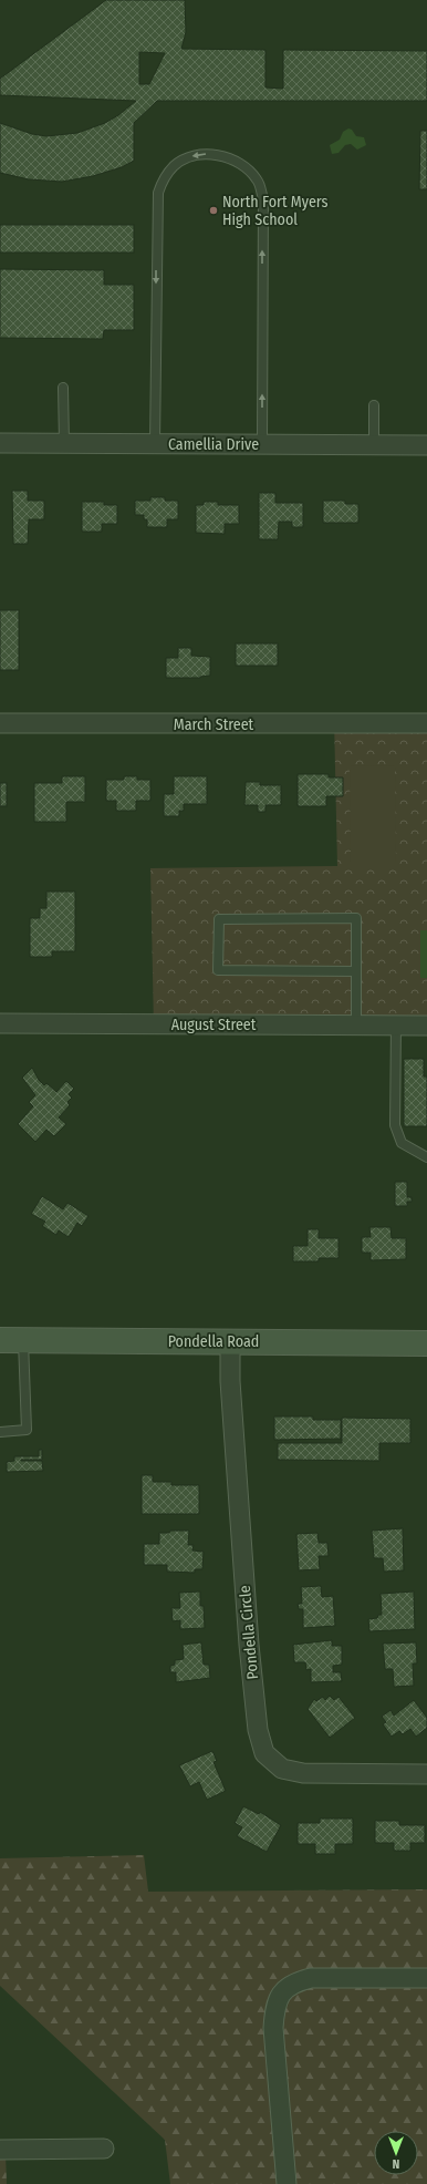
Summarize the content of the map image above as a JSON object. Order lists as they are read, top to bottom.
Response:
{
  "streets": {
    "main road": ["Pondella Road"],
    "street": [
      "Camellia Drive",
      "March Street",
      "August Street",
      "Pondella Circle"
    ]
  },
  "crossings": [
    ["Pondella Road", "Pondella Circle"]
  ],
  "places": ["North Fort Myers High School"],
  "north": "bottom"
}
